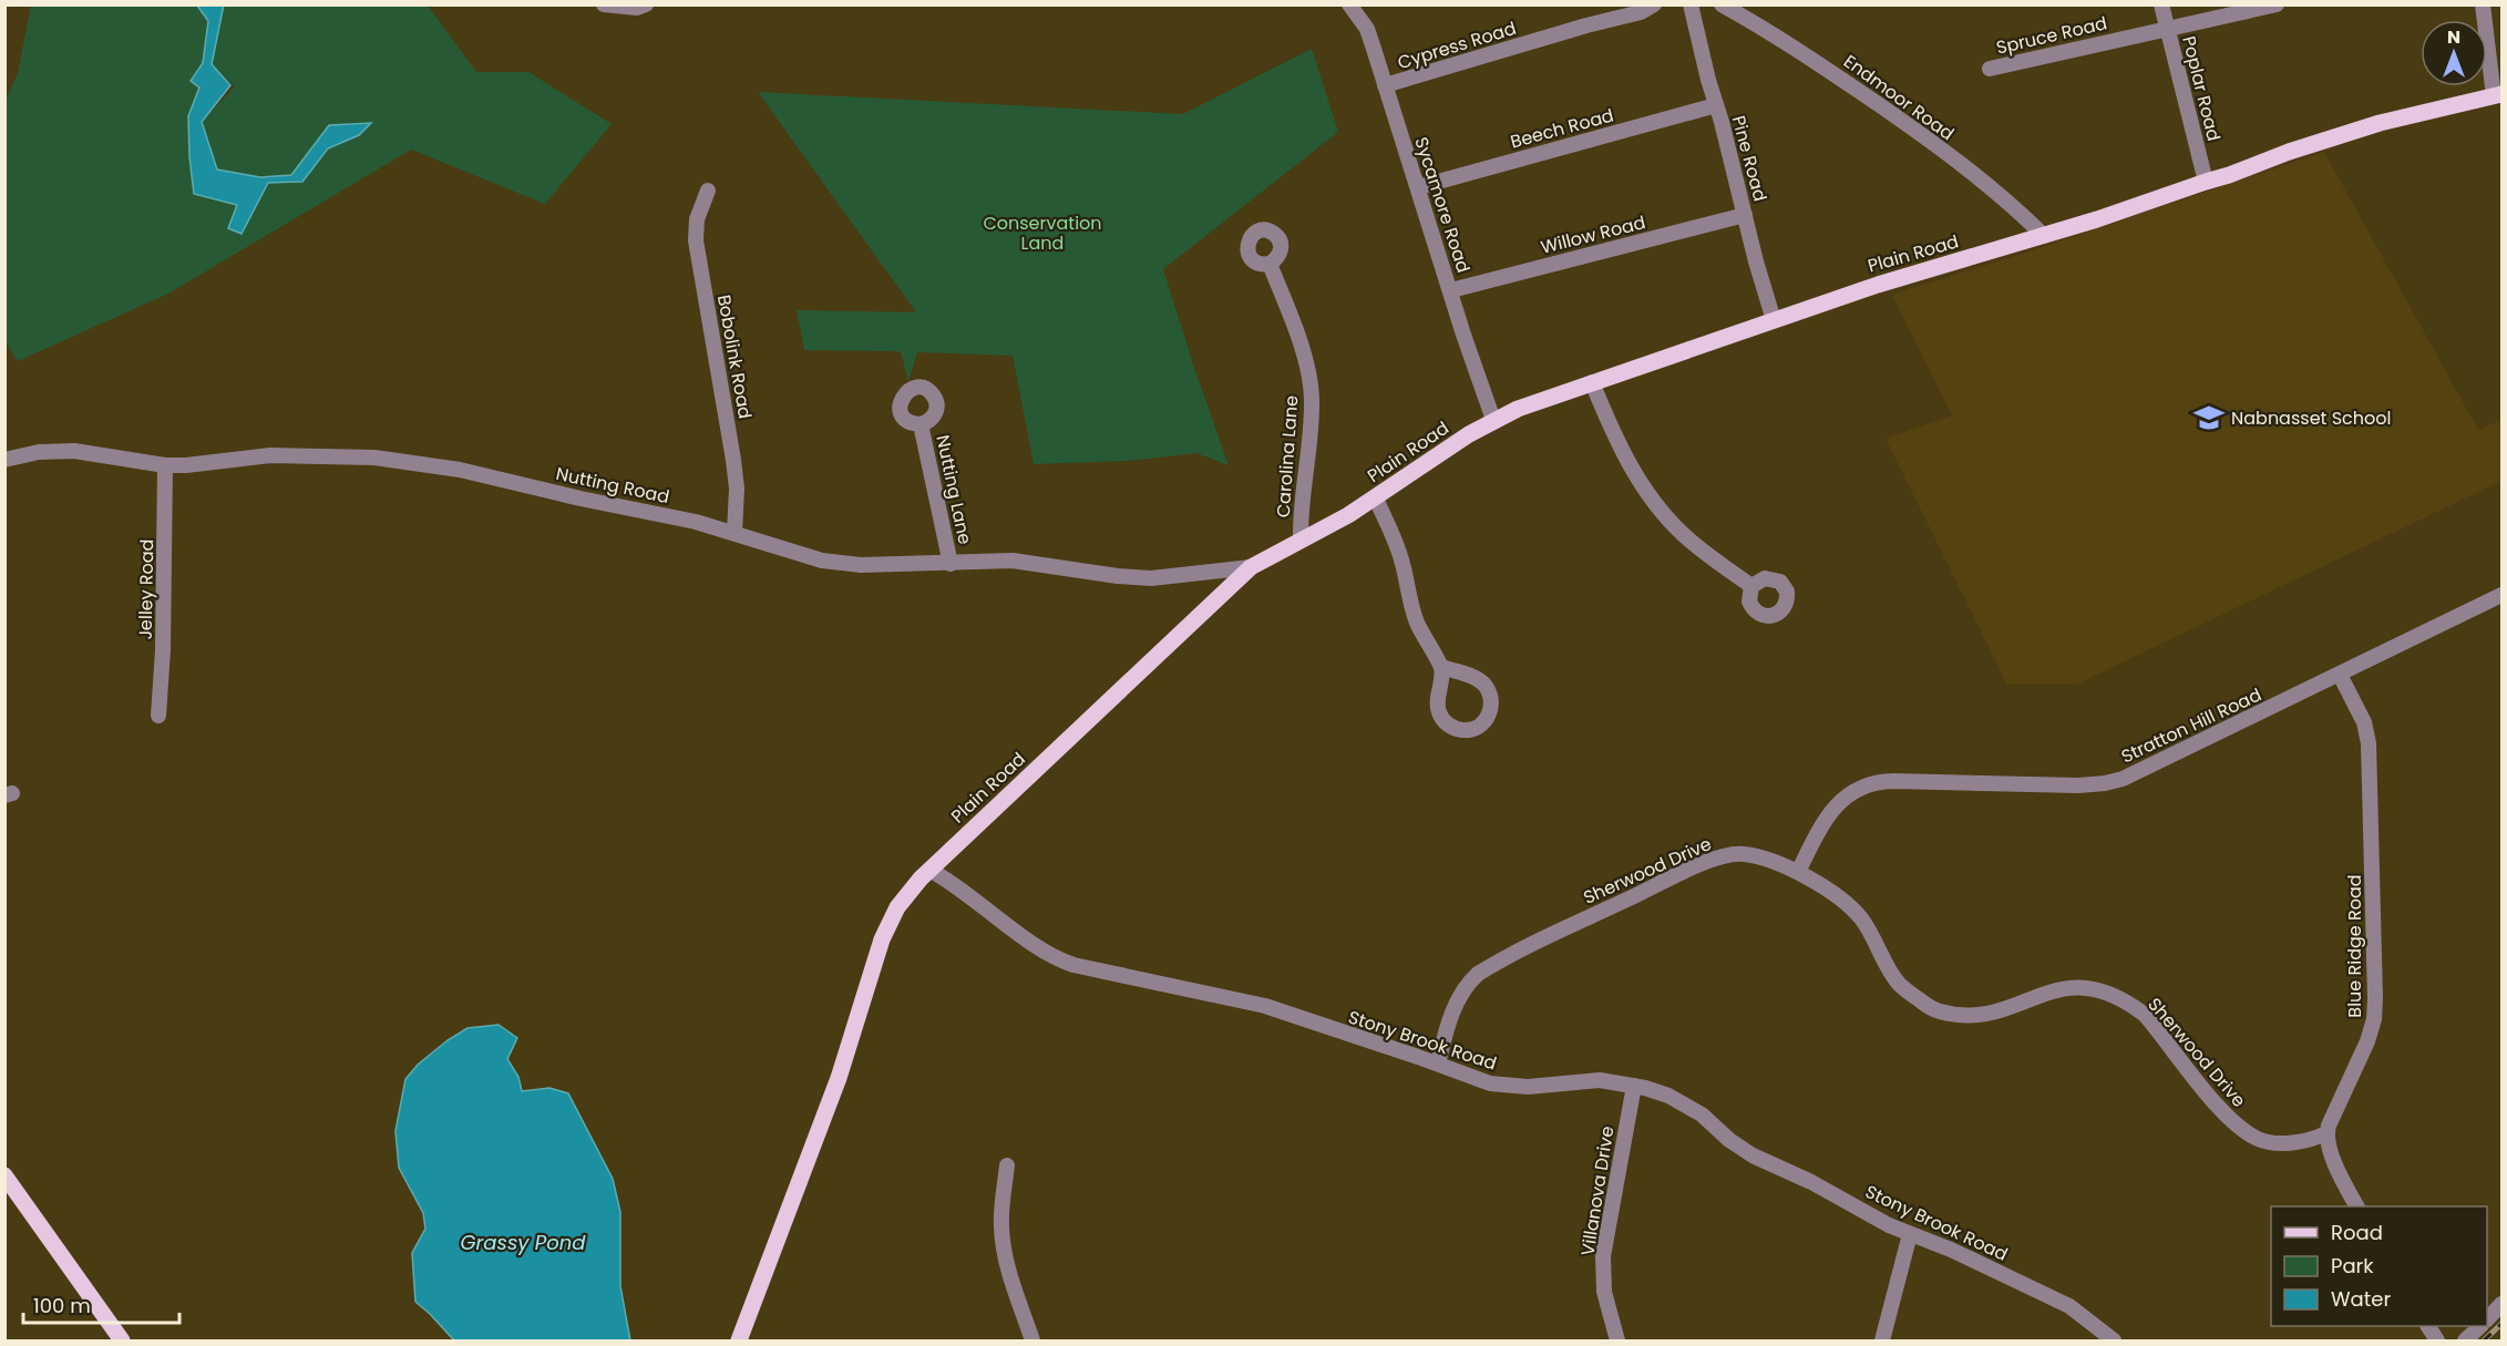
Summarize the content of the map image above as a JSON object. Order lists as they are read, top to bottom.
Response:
{
  "streets": {
    "main road": ["Plain Road"],
    "street": [
      "Spruce Road",
      "Cypress Road",
      "Poplar Road",
      "Endmoor Road",
      "Beech Road",
      "Pine Road",
      "Sycamore Road",
      "Willow Road",
      "Bobolink Road",
      "Carolina Lane",
      "Nutting Road",
      "Nutting Lane",
      "Jelley Road",
      "Stratton Hill Road",
      "Sherwood Drive",
      "Blue Ridge Road",
      "Stony Brook Road",
      "Villanova Drive"
    ]
  },
  "crossings": [
    ["Spruce Road", "Poplar Road"],
    ["Cypress Road", "Sycamore Road"],
    ["Poplar Road", "Plain Road"],
    ["Endmoor Road", "Plain Road"],
    ["Beech Road", "Pine Road"],
    ["Beech Road", "Sycamore Road"],
    ["Pine Road", "Willow Road"],
    ["Pine Road", "Plain Road"],
    ["Sycamore Road", "Willow Road"],
    ["Sycamore Road", "Plain Road"],
    ["Plain Road", "Carolina Lane"],
    ["Plain Road", "Nutting Road"],
    ["Plain Road", "Stony Brook Road"],
    ["Bobolink Road", "Nutting Road"],
    ["Nutting Road", "Nutting Lane"],
    ["Nutting Road", "Jelley Road"],
    ["Stratton Hill Road", "Sherwood Drive"],
    ["Stratton Hill Road", "Blue Ridge Road"],
    ["Sherwood Drive", "Blue Ridge Road"],
    ["Sherwood Drive", "Stony Brook Road"],
    ["Stony Brook Road", "Villanova Drive"]
  ],
  "water": ["Grassy Pond"],
  "parks": ["Conservation Land"],
  "places": {
    "school or university": ["Nabnasset School"]
  },
  "legend": ["Road", "Park", "Water"],
  "scale_bar": "100 m",
  "north": "top"
}
